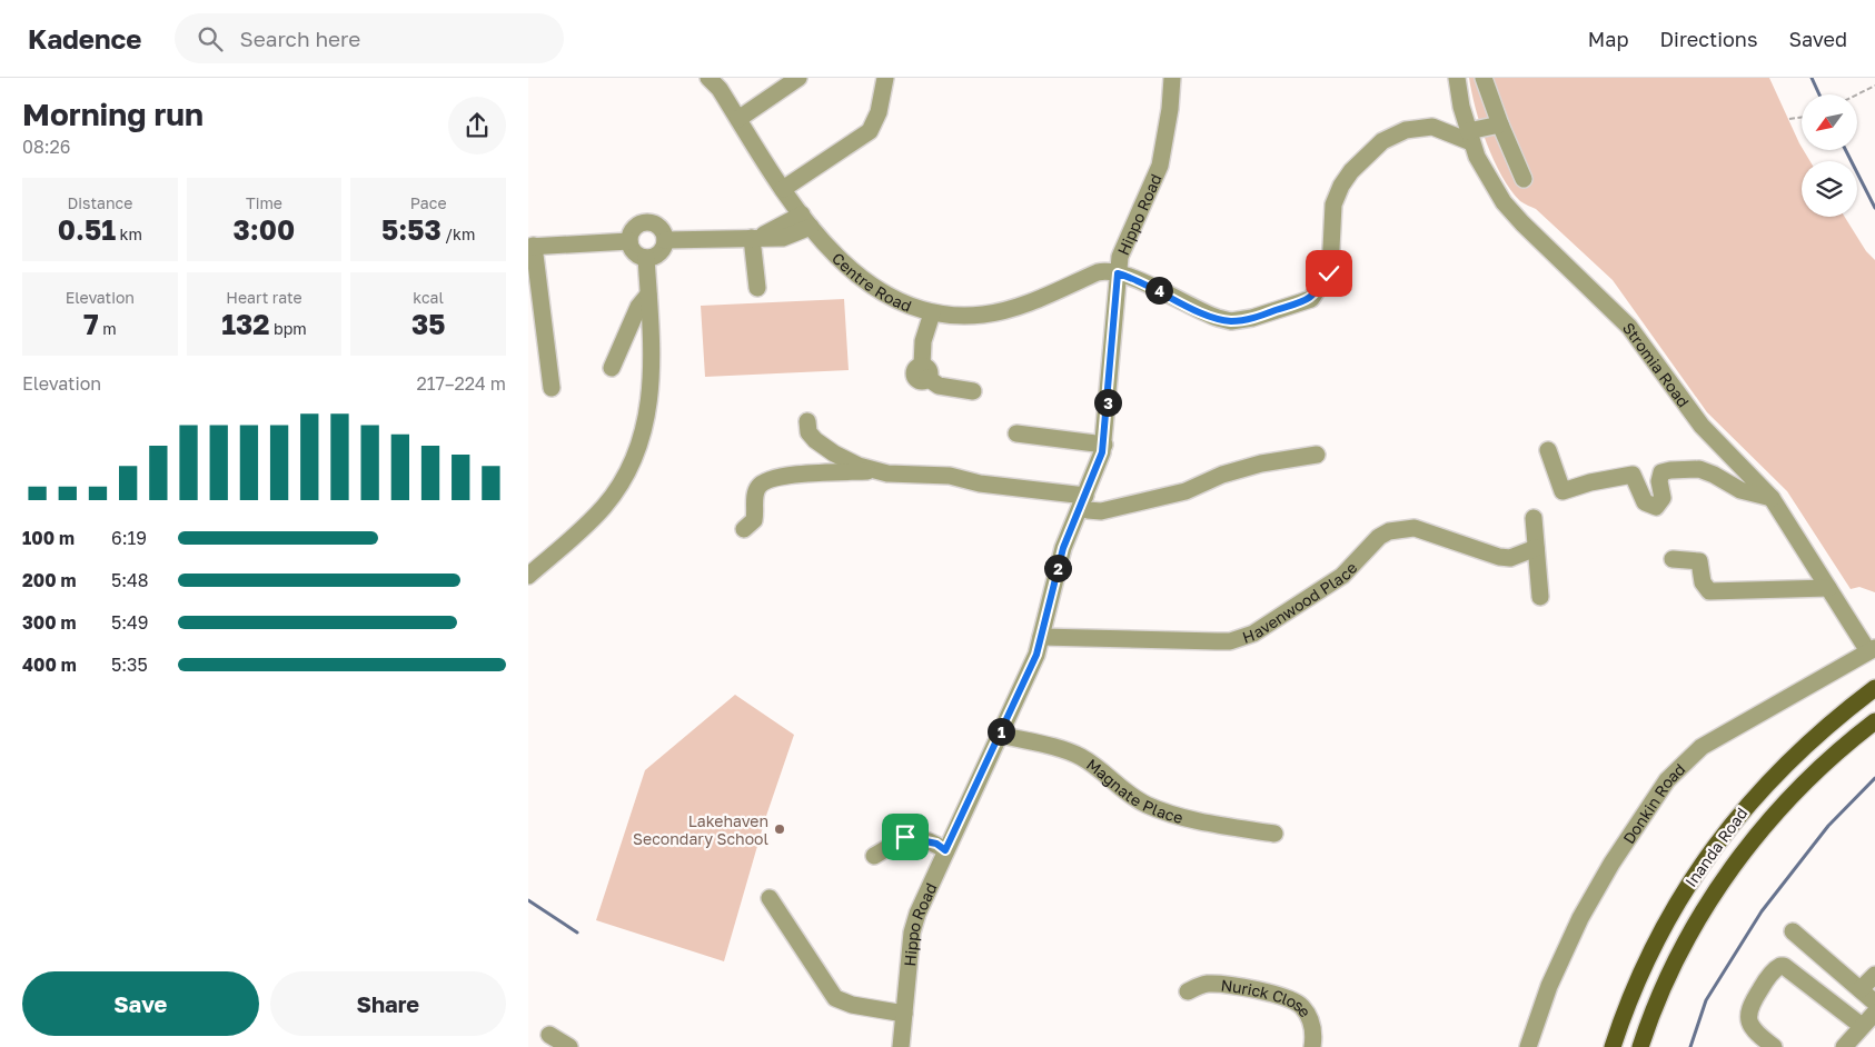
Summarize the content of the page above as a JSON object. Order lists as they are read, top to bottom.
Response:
{
  "streets": {
    "main road": ["Inanda Road"],
    "street": [
      "Hippo Road",
      "Centre Road",
      "Stromia Road",
      "Havenwood Place",
      "Magnate Place",
      "Donkin Road",
      "Nurick Close"
    ]
  },
  "crossings": [
    ["Hippo Road", "Centre Road"],
    ["Hippo Road", "Havenwood Place"],
    ["Hippo Road", "Magnate Place"],
    ["Stromia Road", "Donkin Road"]
  ],
  "places": ["Lakehaven Secondary School"],
  "north": "bottom left",
  "page": {
    "header": "Kadence",
    "search": "Search here",
    "nav": ["Map", "Directions", "Saved"],
    "heading": ["Morning run", "08:26"],
    "stats": [
      ["Distance", "0.51 km"],
      ["Time", "3:00"],
      ["Pace", "5:53 /km"],
      ["Elevation", "7 m"],
      ["Heart rate", "132 bpm"],
      ["kcal", "35"]
    ],
    "pins": [
      "4",
      "3",
      "2",
      "1"
    ],
    "chart": ["Elevation", "217–224 m"],
    "list": [
      {
        "name": "100 m",
        "note": "6:19"
      },
      {
        "name": "200 m",
        "note": "5:48"
      },
      {
        "name": "300 m",
        "note": "5:49"
      },
      {
        "name": "400 m",
        "note": "5:35"
      }
    ],
    "buttons": ["Save", "Share"]
  }
}
